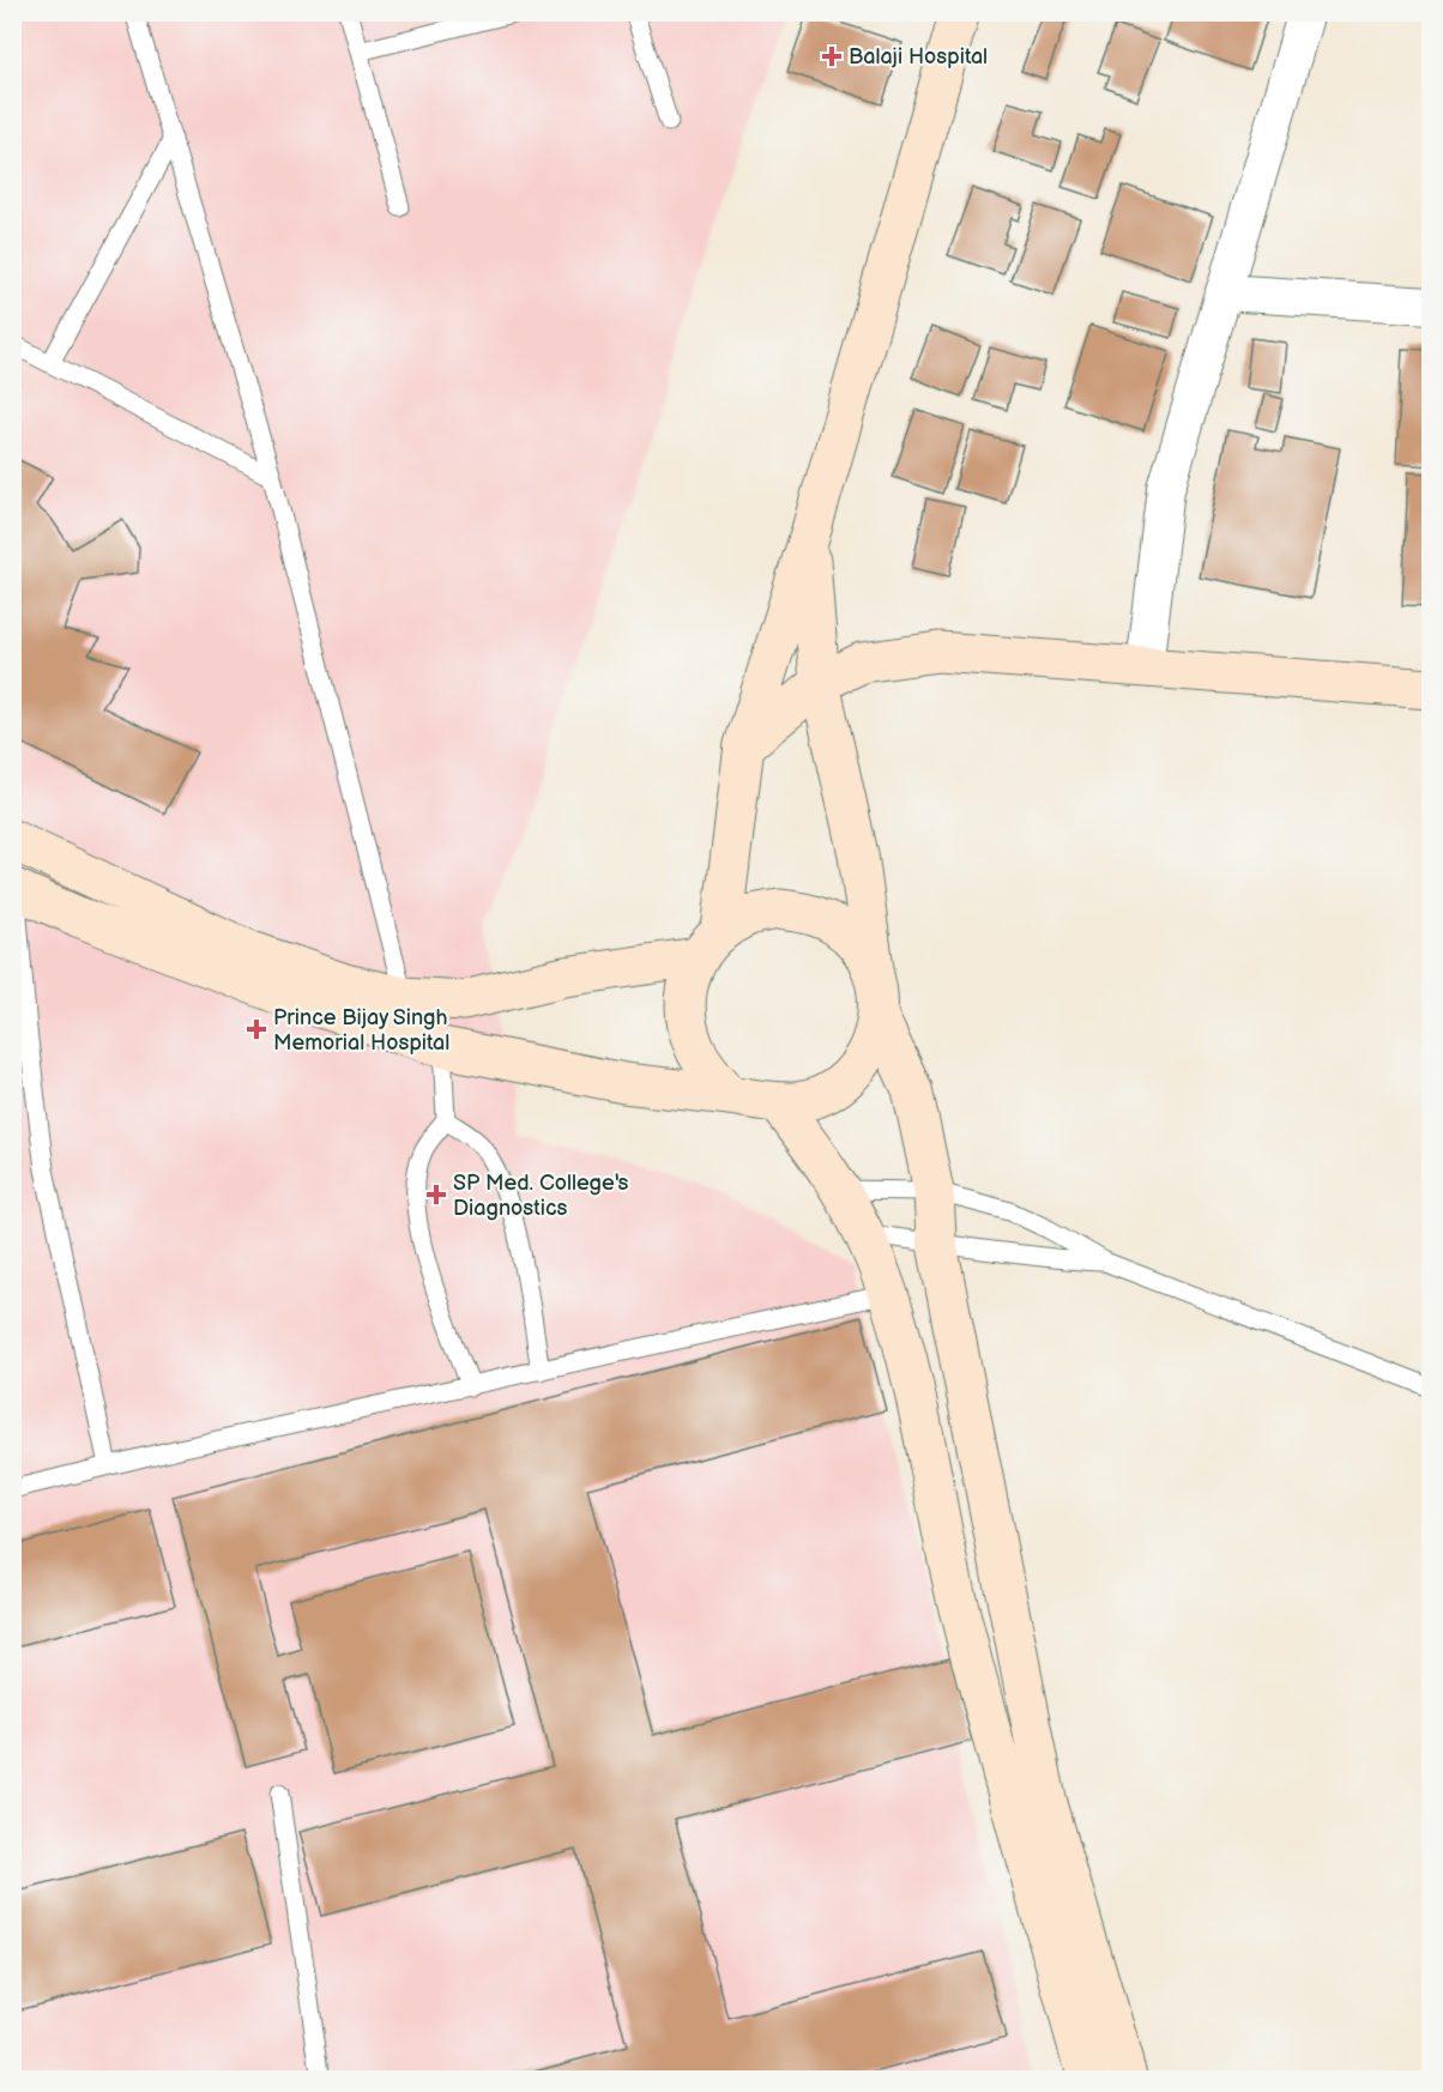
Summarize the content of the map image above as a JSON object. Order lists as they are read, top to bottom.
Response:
{
  "places": {
    "health": ["Balaji Hospital", "Prince Bijay Singh Memorial Hospital", "SP Med. College's Diagnostics"]
  }
}
